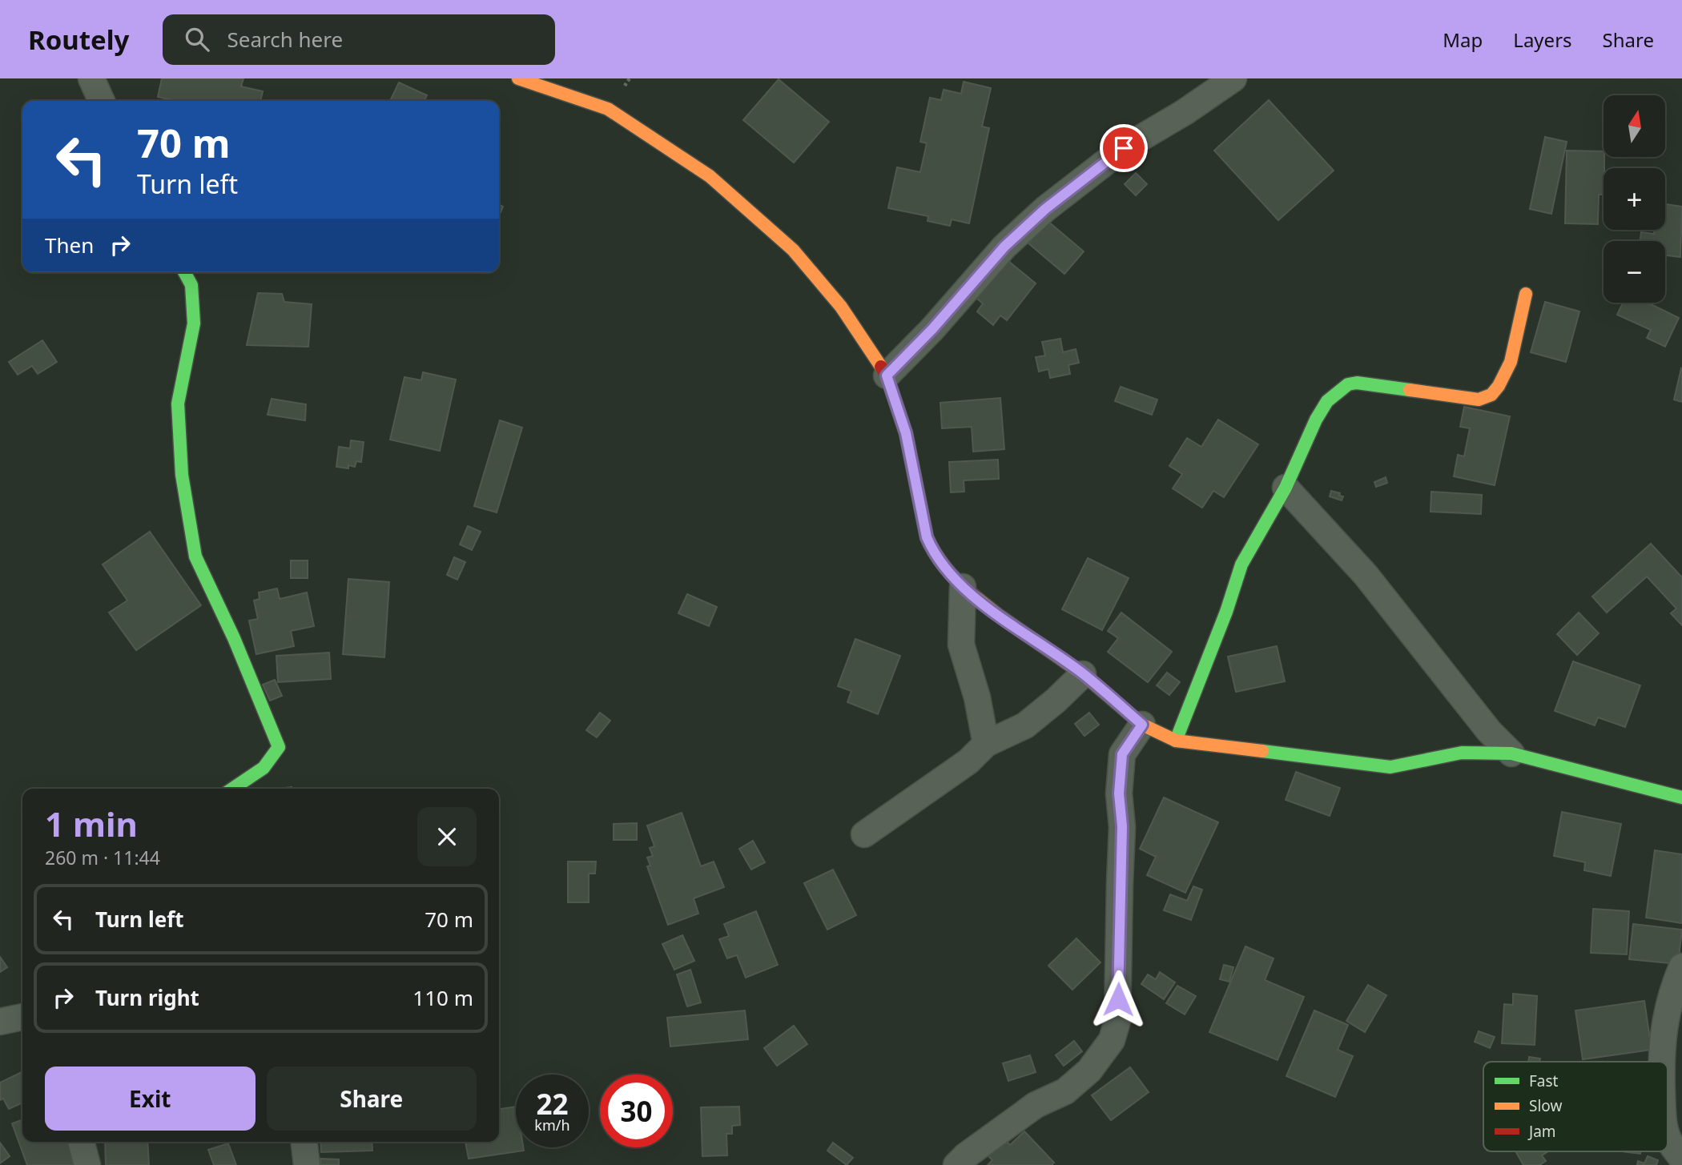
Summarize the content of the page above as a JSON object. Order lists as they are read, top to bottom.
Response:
{
  "legend": ["Fast", "Slow", "Jam"],
  "north": "top",
  "page": {
    "header": "Routely",
    "search": "Search here",
    "nav": ["Map", "Layers", "Share"],
    "map_buttons": ["+", "−"],
    "turn": ["70 m", "Turn left"],
    "then": "Then",
    "heading": ["1 min", "260 m · 11:44"],
    "list": [
      {
        "name": "Turn left",
        "value": "70 m"
      },
      {
        "name": "Turn right",
        "value": "110 m"
      }
    ],
    "buttons": ["Exit", "Share"],
    "speed": "22 km/h",
    "limit": "30"
  }
}
